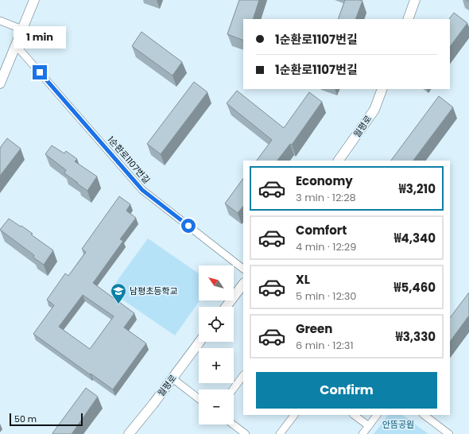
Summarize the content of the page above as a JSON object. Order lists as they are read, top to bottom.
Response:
{
  "streets": {
    "street": ["월평로", "1순환로1107번길"]
  },
  "parks": ["안뜸공원"],
  "places": {
    "school or university": ["남평초등학교"]
  },
  "scale_bar": "50 m",
  "north": "top left",
  "page": {
    "banner": ["1순환로1107번길", "1순환로1107번길"],
    "bubble": "1 min",
    "list": [
      {
        "name": "Economy",
        "note": "3 min · 12:28",
        "value": "₩3,210"
      },
      {
        "name": "Comfort",
        "note": "4 min · 12:29",
        "value": "₩4,340"
      },
      {
        "name": "XL",
        "note": "5 min · 12:30",
        "value": "₩5,460"
      },
      {
        "name": "Green",
        "note": "6 min · 12:31",
        "value": "₩3,330"
      }
    ],
    "map_buttons": ["+", "−"],
    "buttons": "Confirm",
    "scale": "50 m"
  }
}
